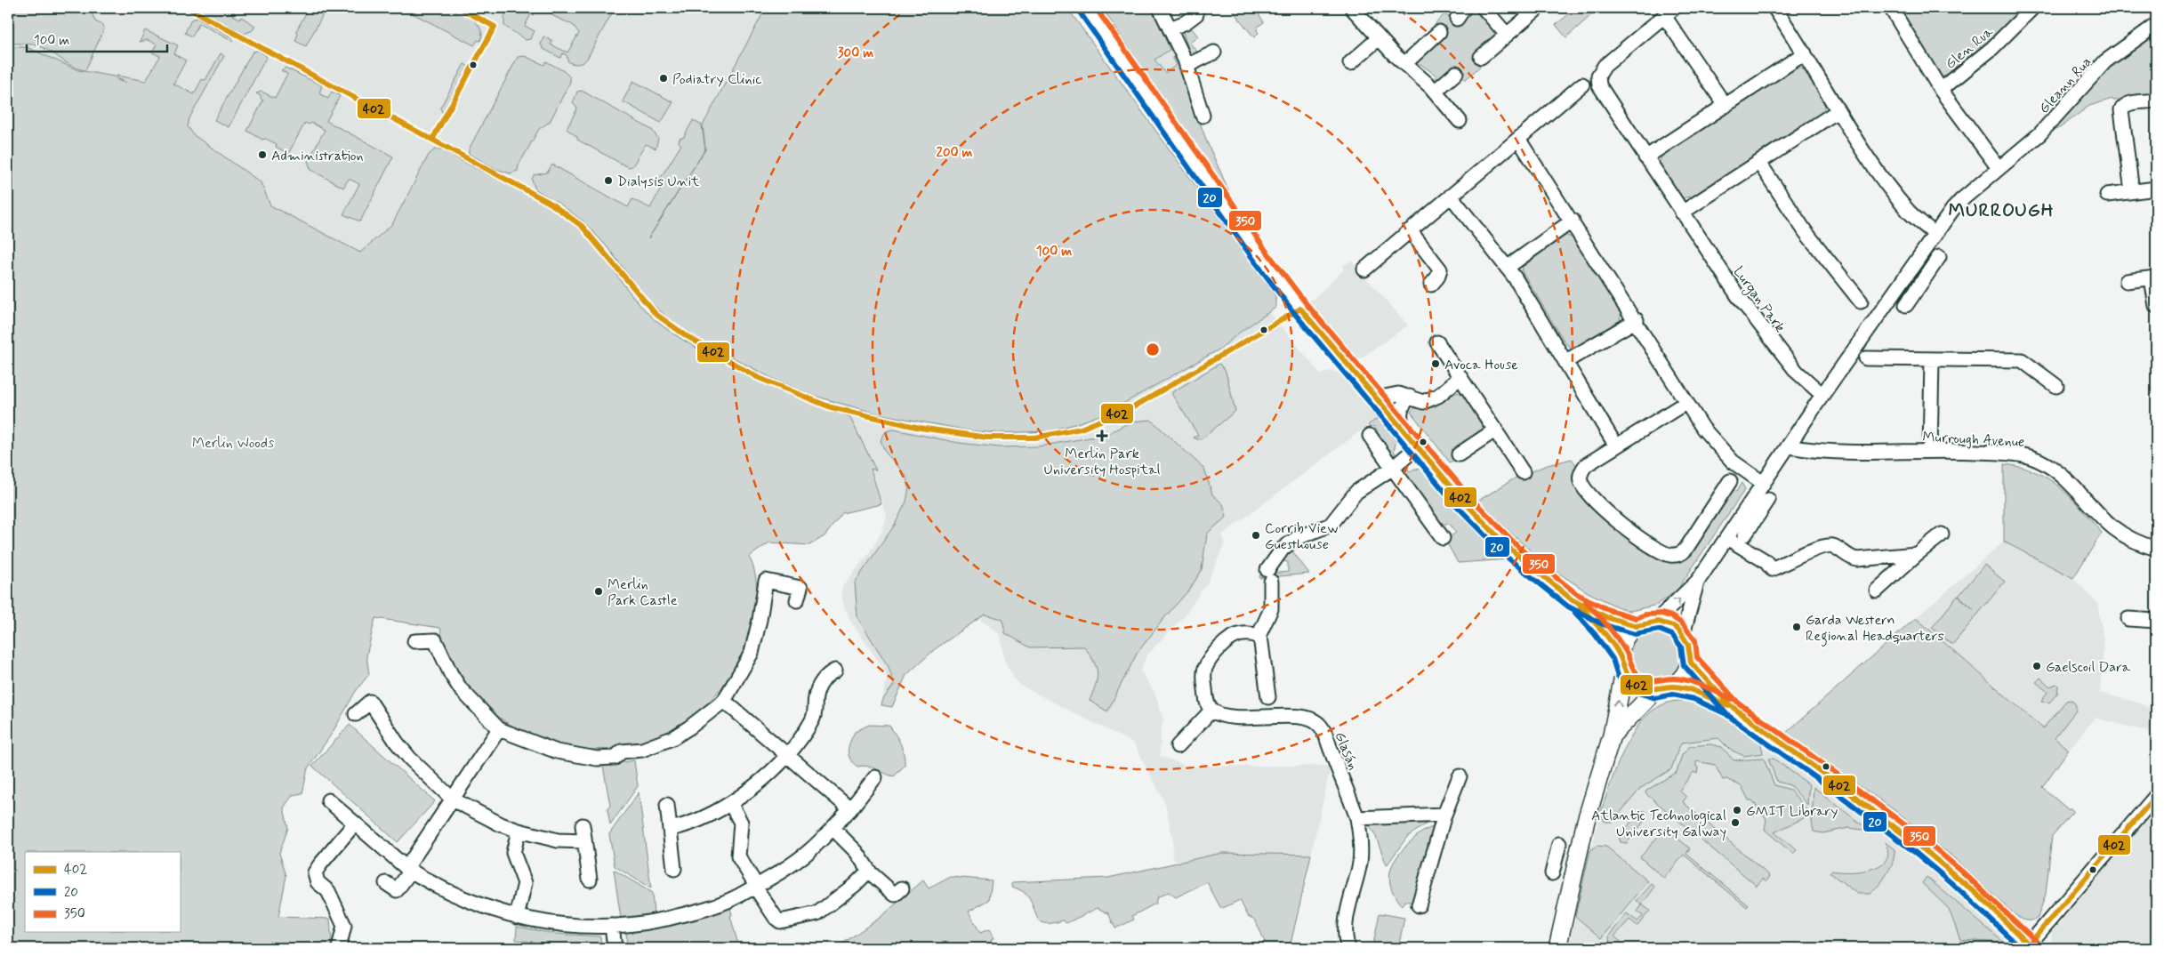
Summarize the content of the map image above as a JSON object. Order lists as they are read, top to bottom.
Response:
{
  "streets": {
    "street": [
      "Glen Rua",
      "Gleann Rua",
      "Lurgan Park",
      "Murrough Avenue",
      "Glasán"
    ]
  },
  "districts": ["MURROUGH"],
  "parks": ["Merlin Woods"],
  "places": {
    "other": [
      "Podiatry Clinic",
      "Administration",
      "Dialysis Unit",
      "Avoca House",
      "Corrib View Guesthouse",
      "Merlin Park Castle",
      "Garda Western Regional Headquarters",
      "Gaelscoil Dara",
      "GMIT Library",
      "Atlantic Technological University Galway"
    ],
    "health": ["Merlin Park University Hospital"]
  },
  "lines": ["transit line 402", "transit line 350", "transit line 20"],
  "legend": ["402", "20", "350"],
  "scale_bar": "100 m",
  "rings": ["300 m", "200 m", "100 m"]
}
